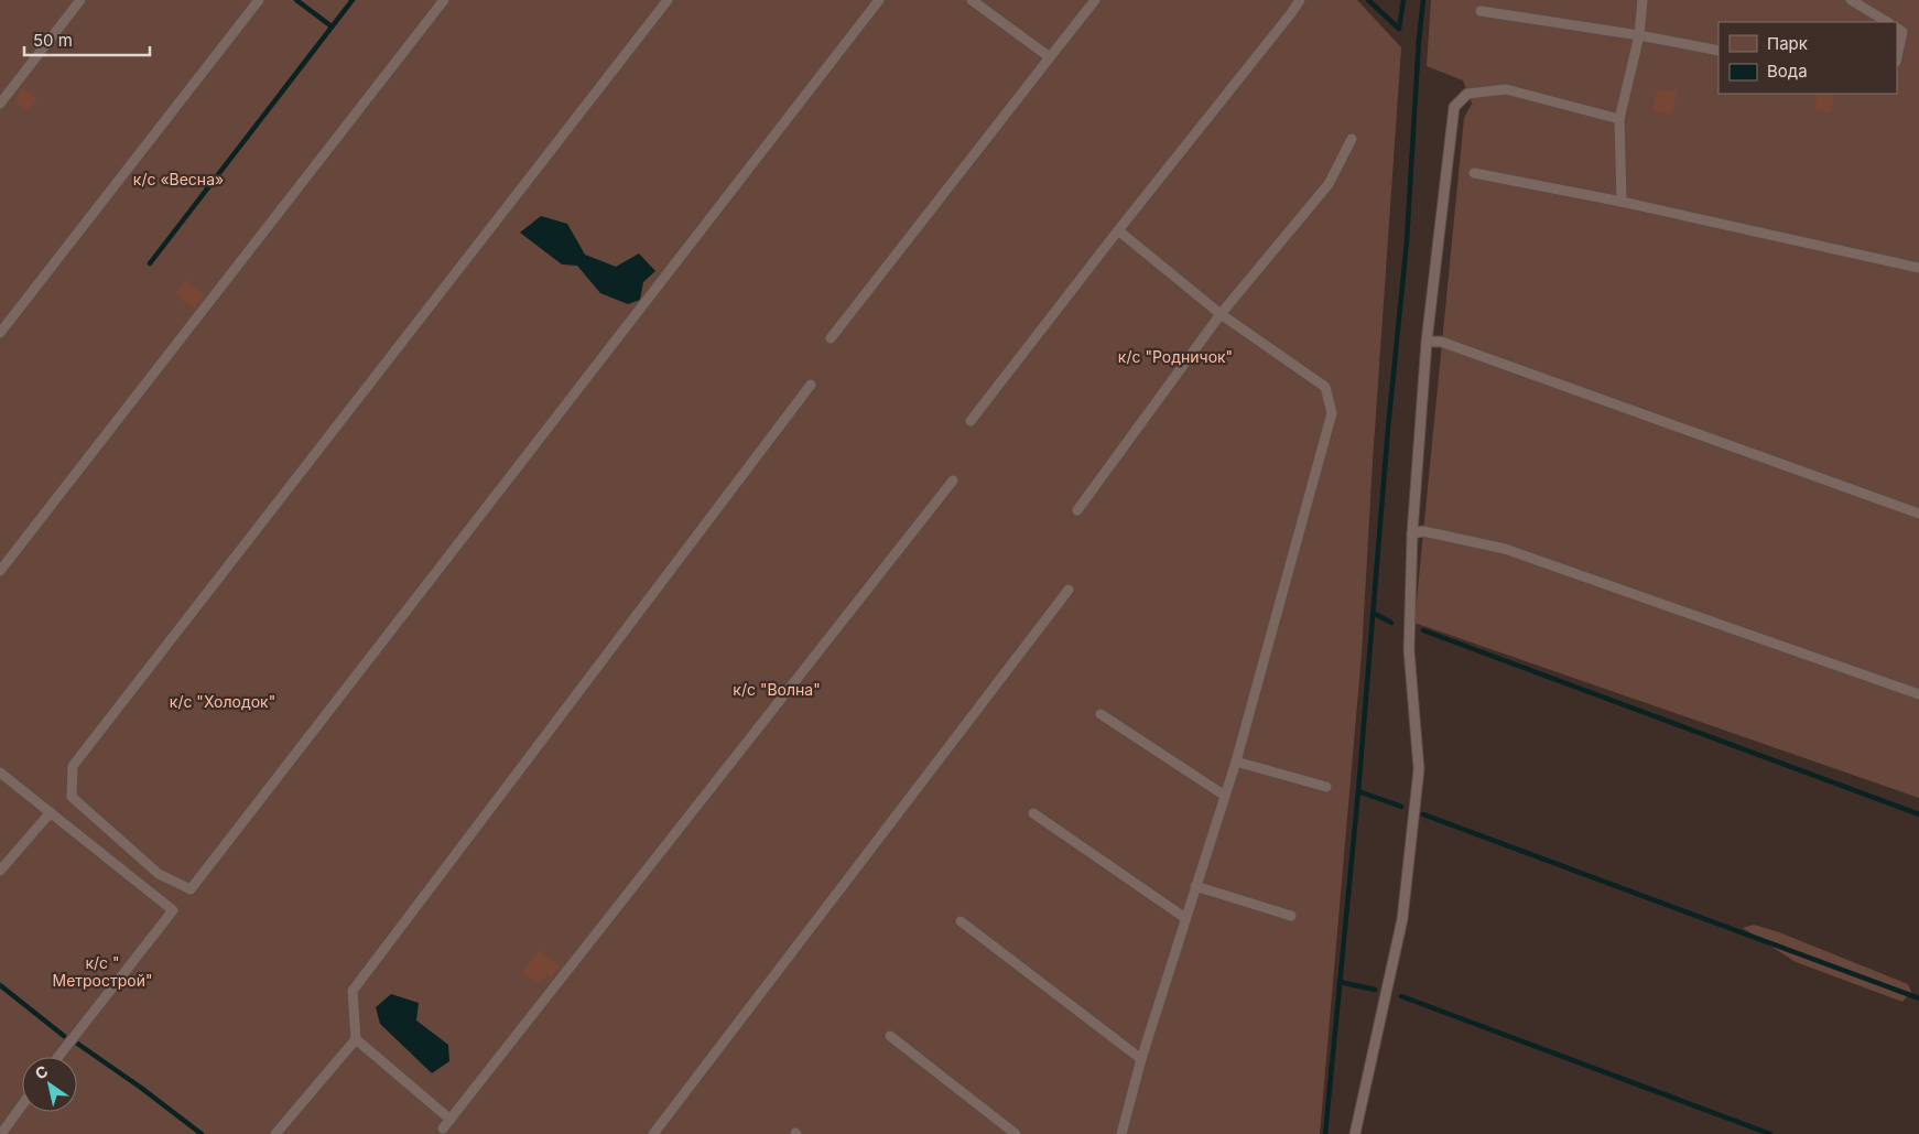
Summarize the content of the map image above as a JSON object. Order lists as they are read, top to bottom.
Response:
{
  "parks": [
    "к/с «Весна»",
    "к/с \"Родничок\"",
    "к/с \"Волна\"",
    "к/с \"Холодок\"",
    "к/с \" Метрострой\""
  ],
  "legend": ["Парк", "Вода"],
  "scale_bar": "50 m",
  "north": "top left"
}
